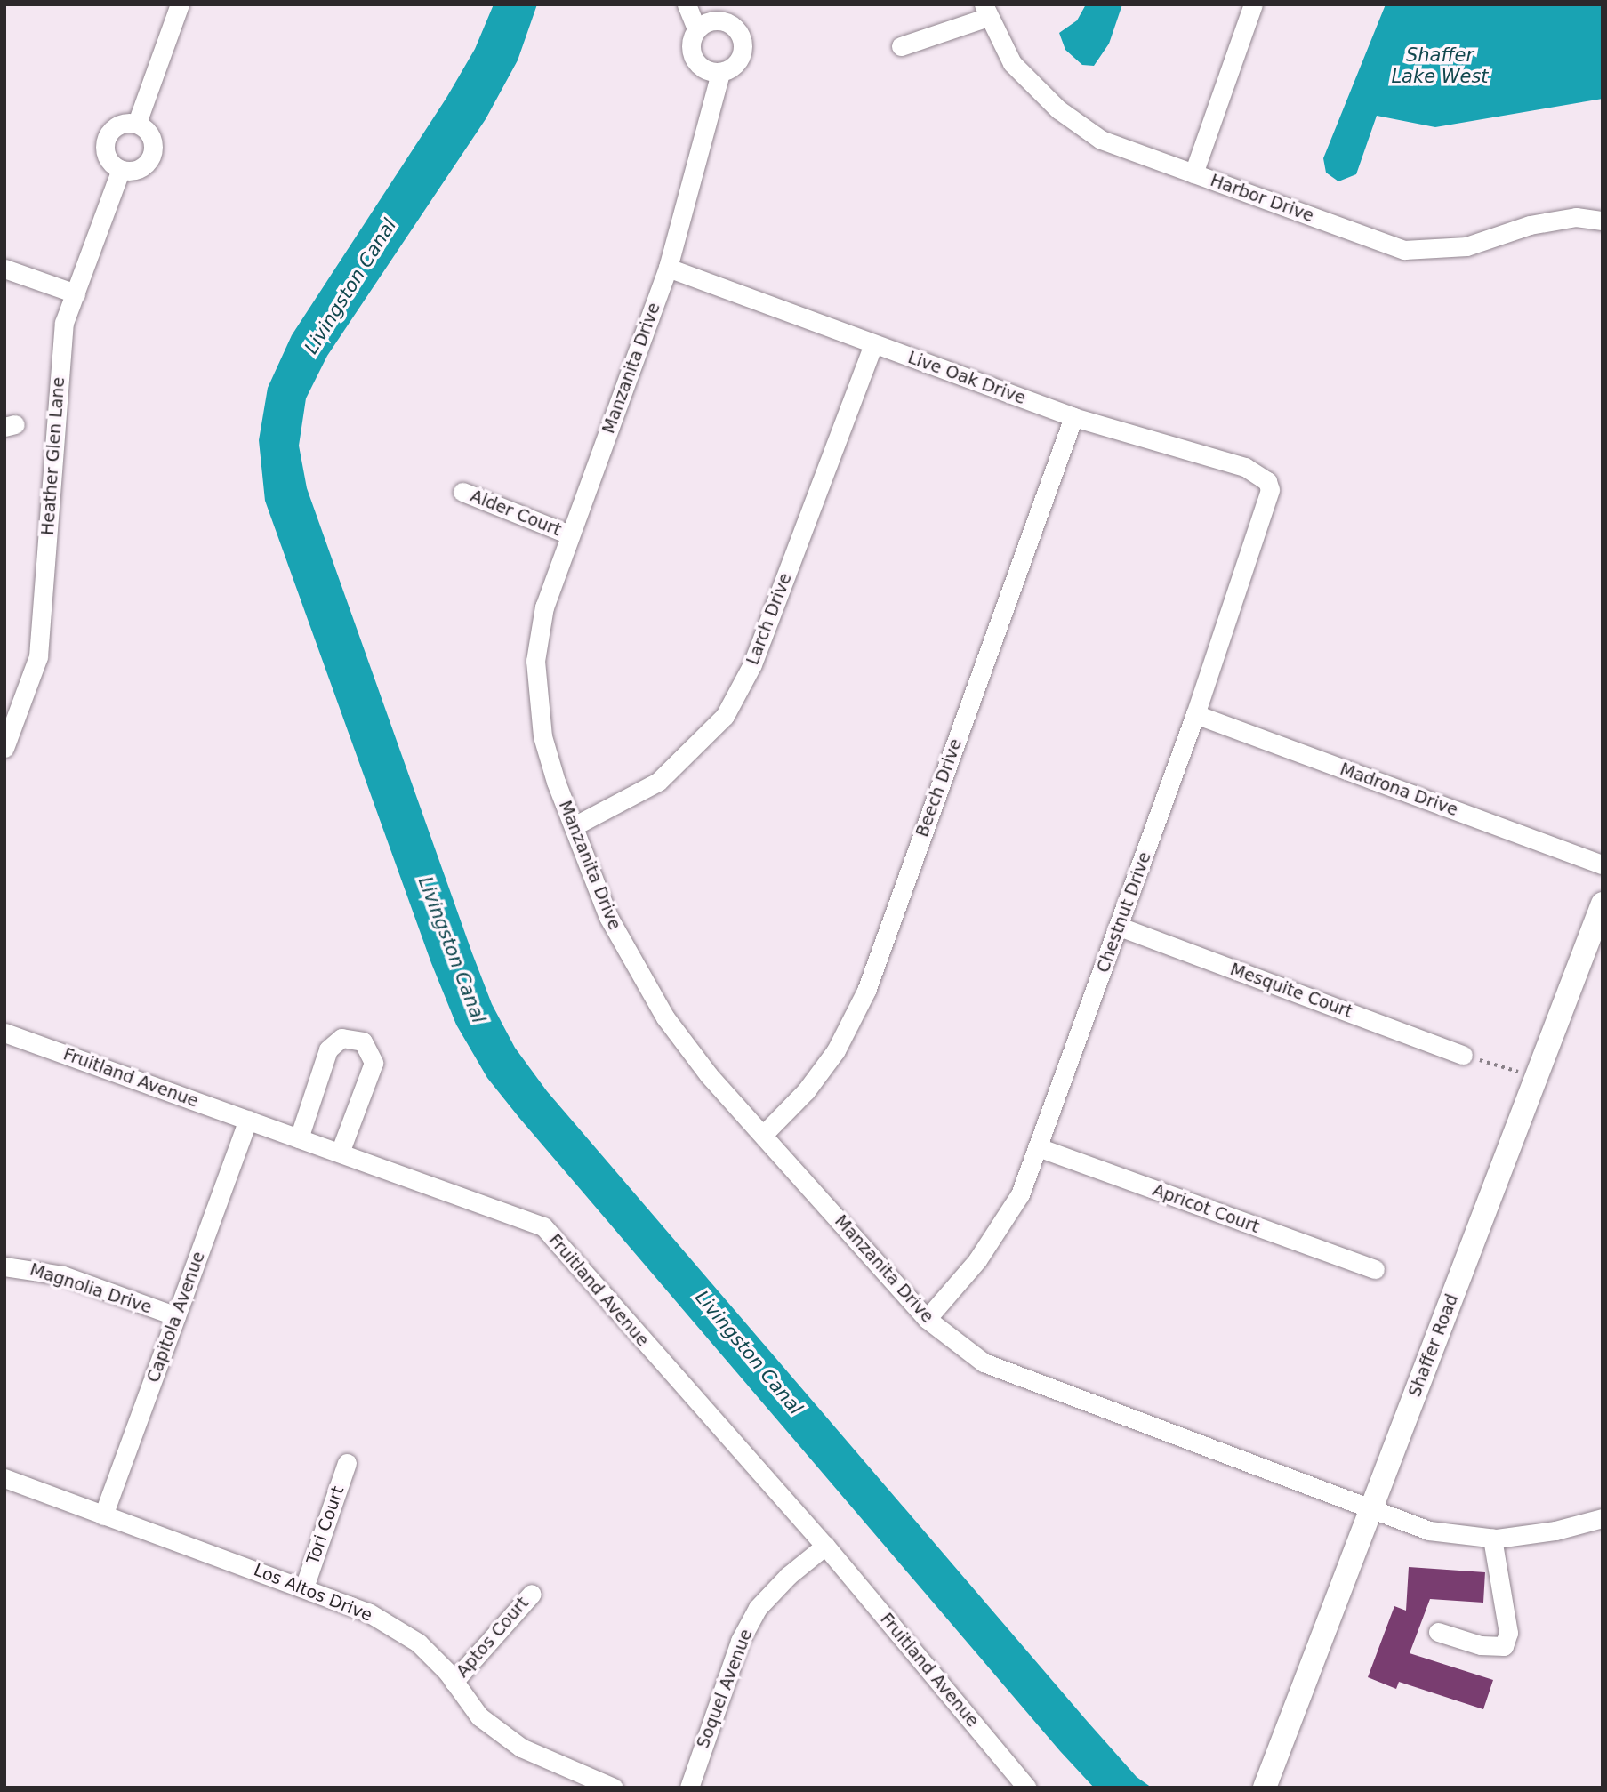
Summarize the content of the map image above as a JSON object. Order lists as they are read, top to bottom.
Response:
{
  "streets": {
    "main road": ["Shaffer Road"],
    "street": [
      "Harbor Drive",
      "Manzanita Drive",
      "Live Oak Drive",
      "Heather Glen Lane",
      "Alder Court",
      "Larch Drive",
      "Beech Drive",
      "Madrona Drive",
      "Chestnut Drive",
      "Mesquite Court",
      "Fruitland Avenue",
      "Apricot Court",
      "Magnolia Drive",
      "Capitola Avenue",
      "Tori Court",
      "Los Altos Drive",
      "Aptos Court",
      "Soquel Avenue"
    ]
  },
  "crossings": [
    ["Manzanita Drive", "Live Oak Drive"],
    ["Manzanita Drive", "Alder Court"],
    ["Manzanita Drive", "Larch Drive"],
    ["Manzanita Drive", "Beech Drive"],
    ["Manzanita Drive", "Chestnut Drive"],
    ["Manzanita Drive", "Shaffer Road"],
    ["Live Oak Drive", "Larch Drive"],
    ["Live Oak Drive", "Beech Drive"],
    ["Live Oak Drive", "Chestnut Drive"],
    ["Madrona Drive", "Chestnut Drive"],
    ["Chestnut Drive", "Mesquite Court"],
    ["Chestnut Drive", "Apricot Court"],
    ["Fruitland Avenue", "Capitola Avenue"],
    ["Fruitland Avenue", "Soquel Avenue"],
    ["Magnolia Drive", "Capitola Avenue"],
    ["Capitola Avenue", "Los Altos Drive"],
    ["Tori Court", "Los Altos Drive"],
    ["Los Altos Drive", "Aptos Court"]
  ],
  "water": ["Shaffer Lake West", "Livingston Canal"]
}
